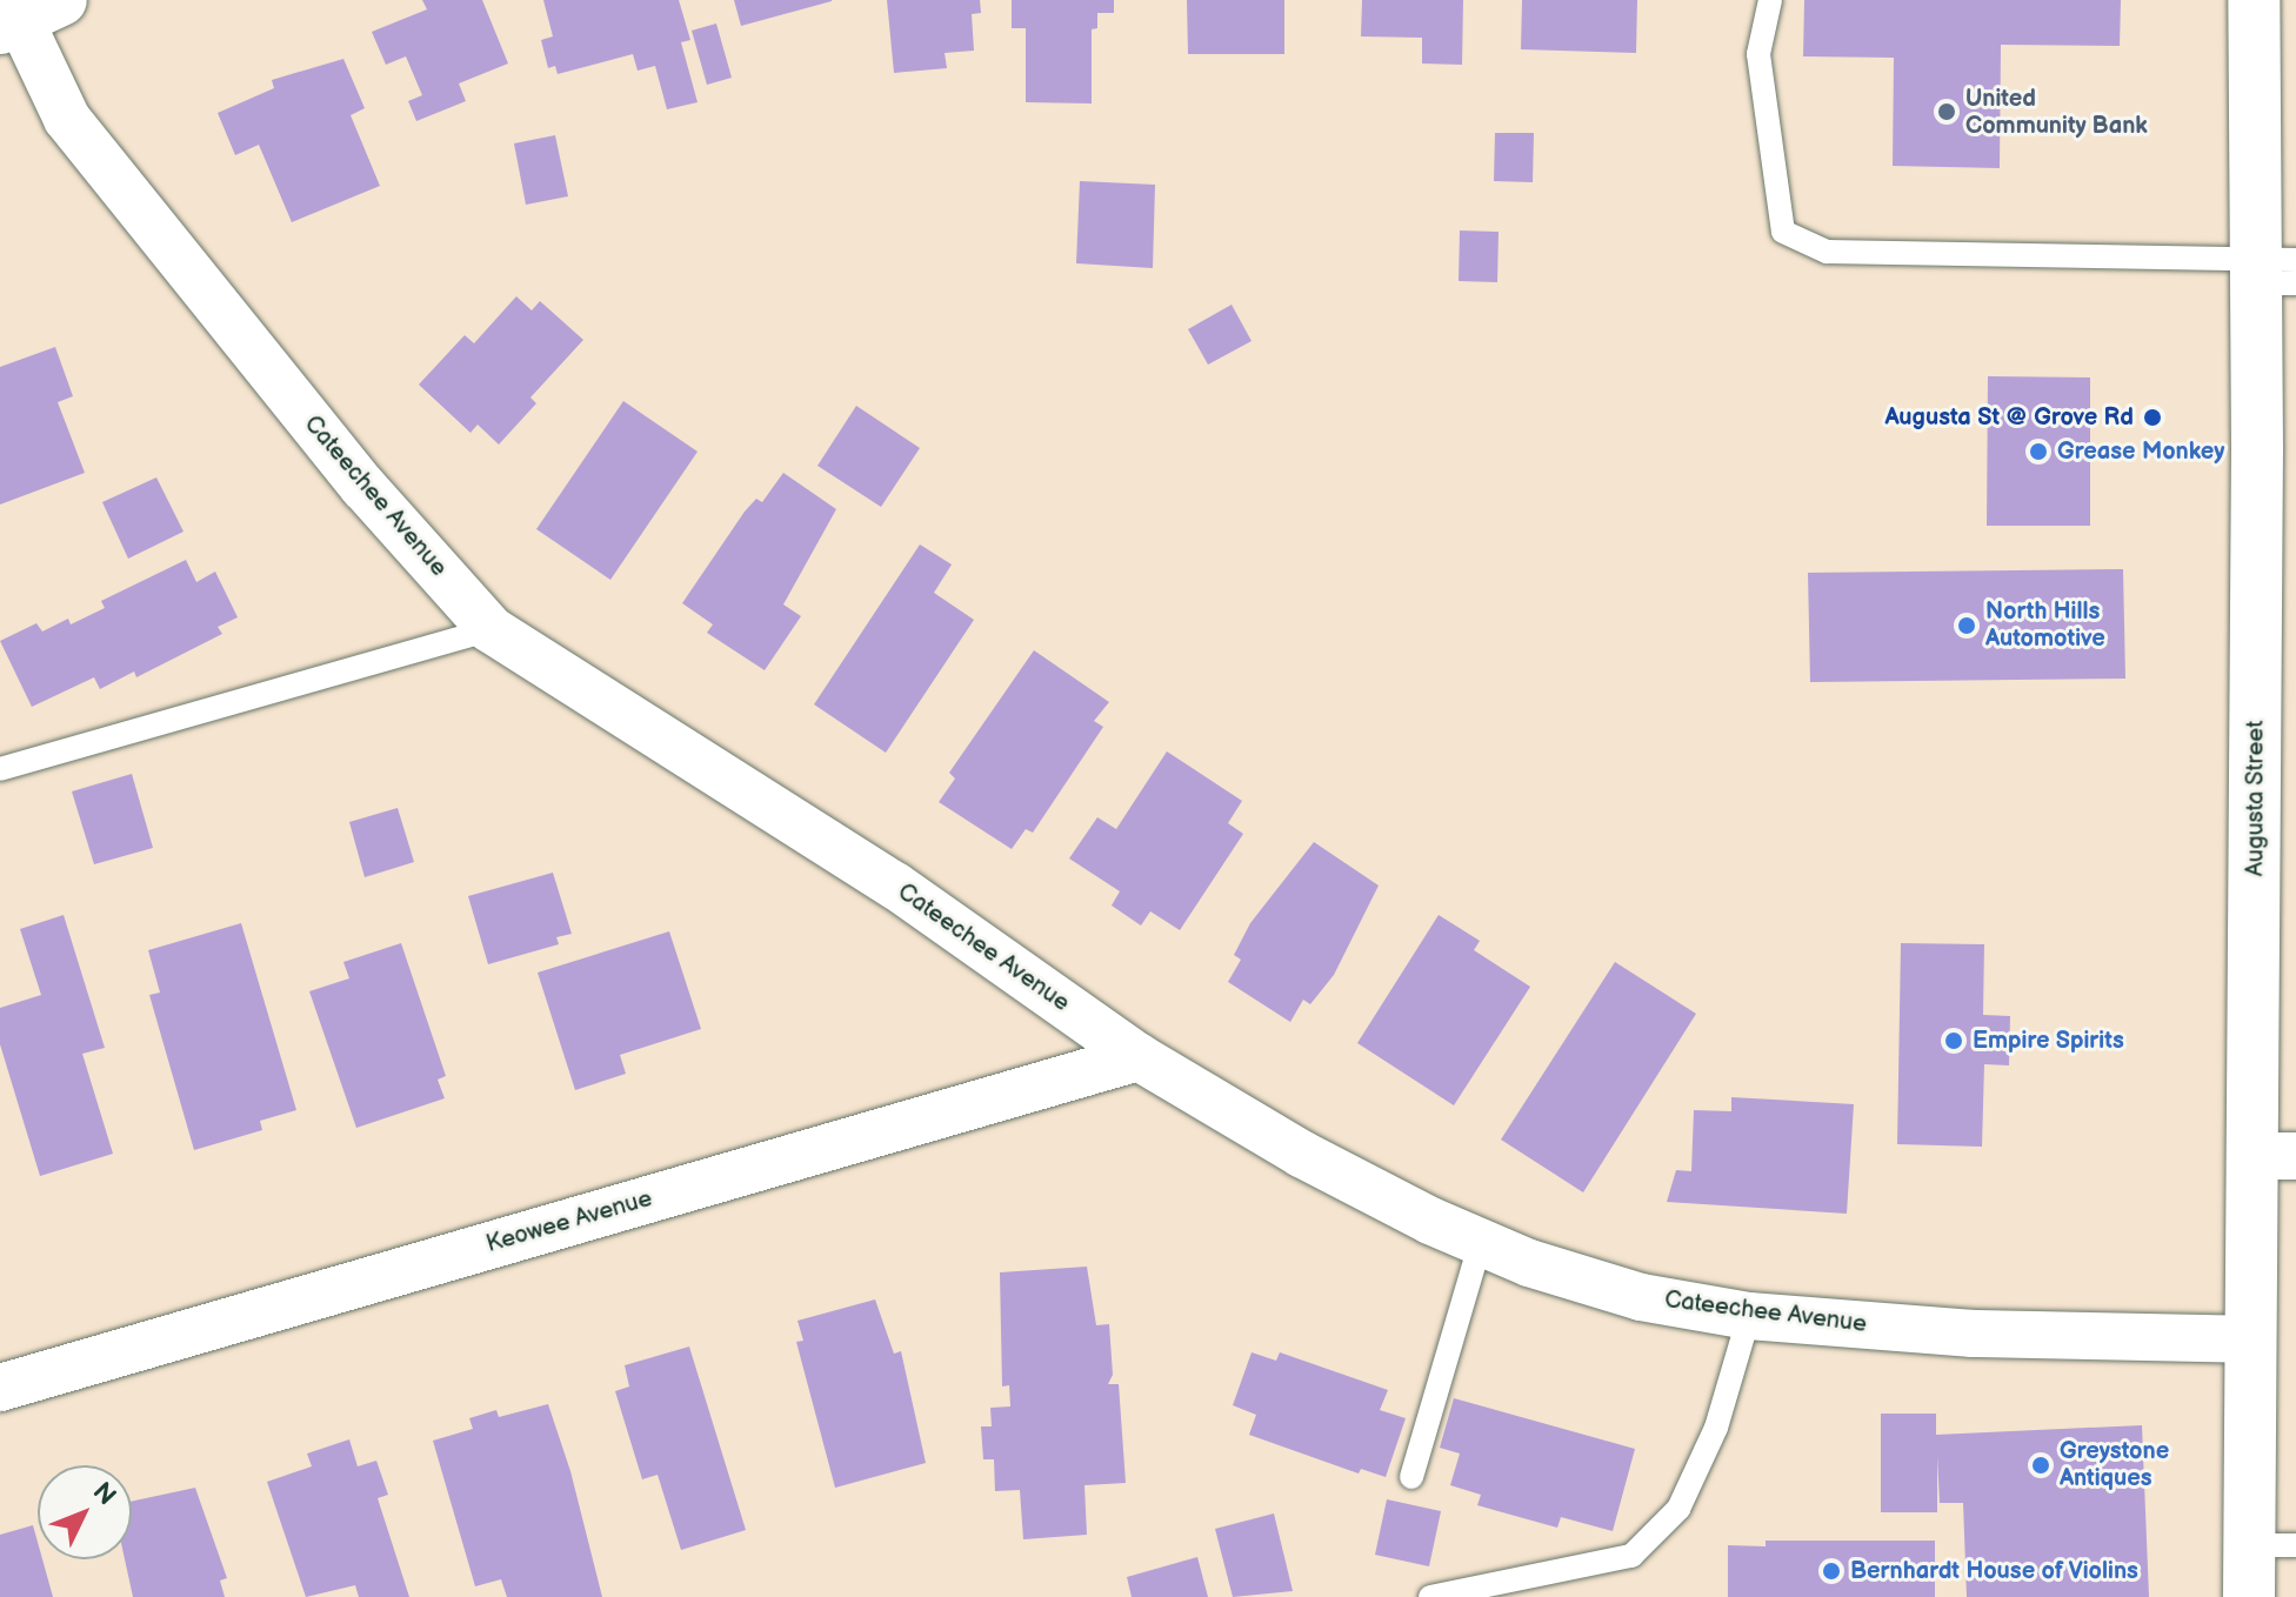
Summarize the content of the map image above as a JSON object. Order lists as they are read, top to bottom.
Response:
{
  "streets": {
    "main road": ["Augusta Street"],
    "street": ["Cateechee Avenue", "Keowee Avenue"]
  },
  "crossings": [
    ["Cateechee Avenue", "Augusta Street"],
    ["Cateechee Avenue", "Keowee Avenue"]
  ],
  "places": [
    "United Community Bank",
    "Augusta St @ Grove Rd",
    "Grease Monkey",
    "North Hills Automotive",
    "Empire Spirits",
    "Greystone Antiques",
    "Bernhardt House of Violins"
  ],
  "north": "top right"
}
